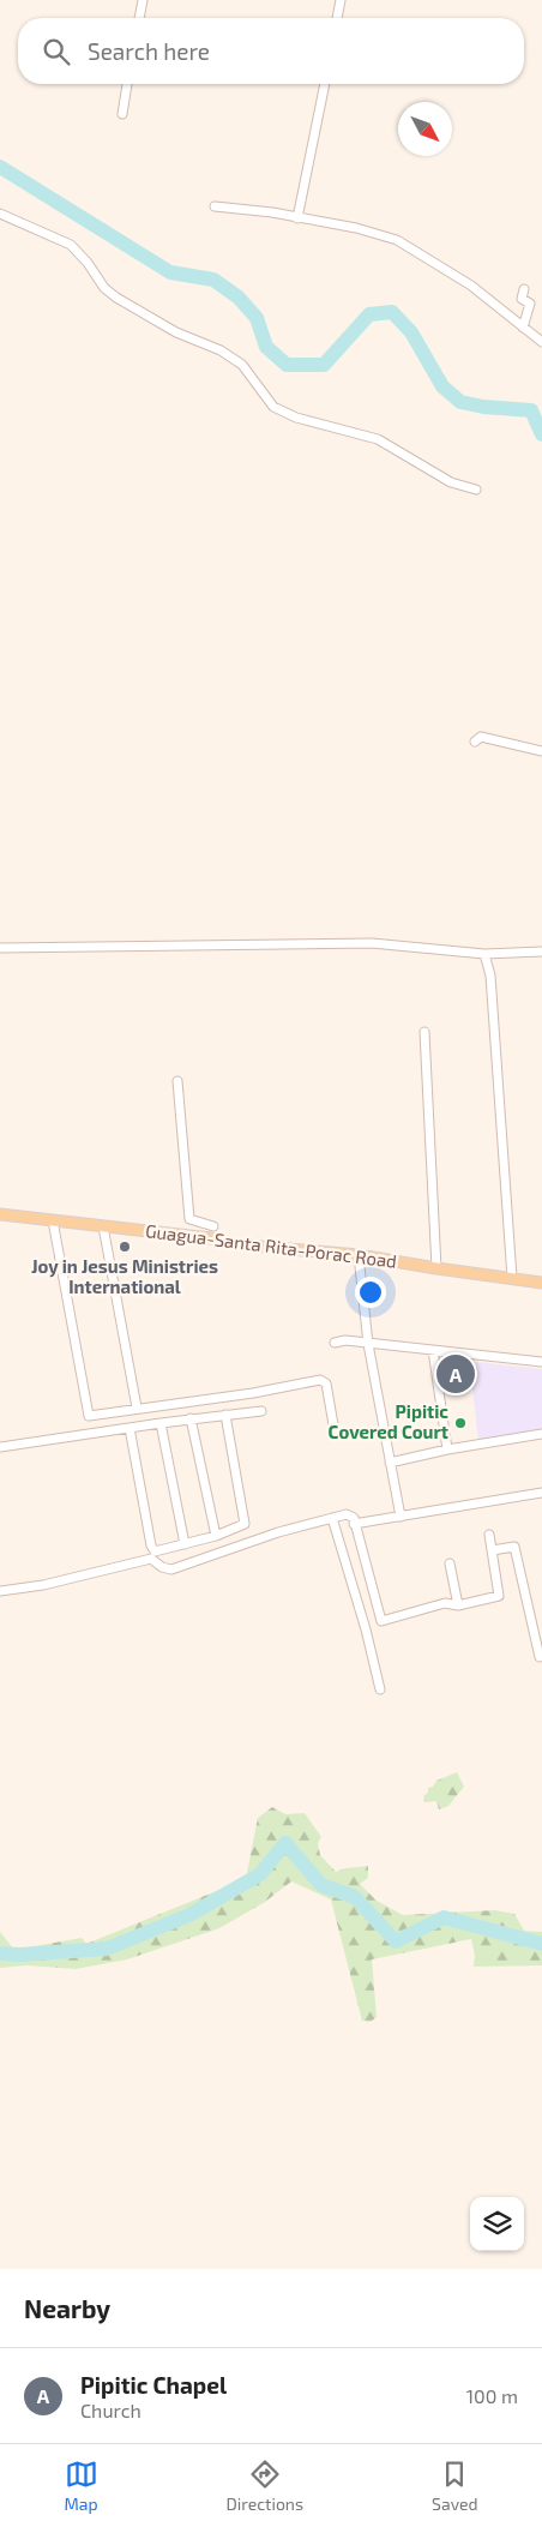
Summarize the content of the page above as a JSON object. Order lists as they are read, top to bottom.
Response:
{
  "streets": {
    "main road": ["Guagua-Santa Rita-Porac Road"]
  },
  "places": ["Joy in Jesus Ministries International", "Pipitic Covered Court"],
  "north": "bottom right",
  "page": {
    "search": "Search here",
    "pins": "A",
    "heading": "Nearby",
    "list": [
      {
        "mark": "A",
        "name": "Pipitic Chapel",
        "note": "Church",
        "value": "100 m"
      }
    ],
    "nav": ["Map", "Directions", "Saved"]
  }
}
